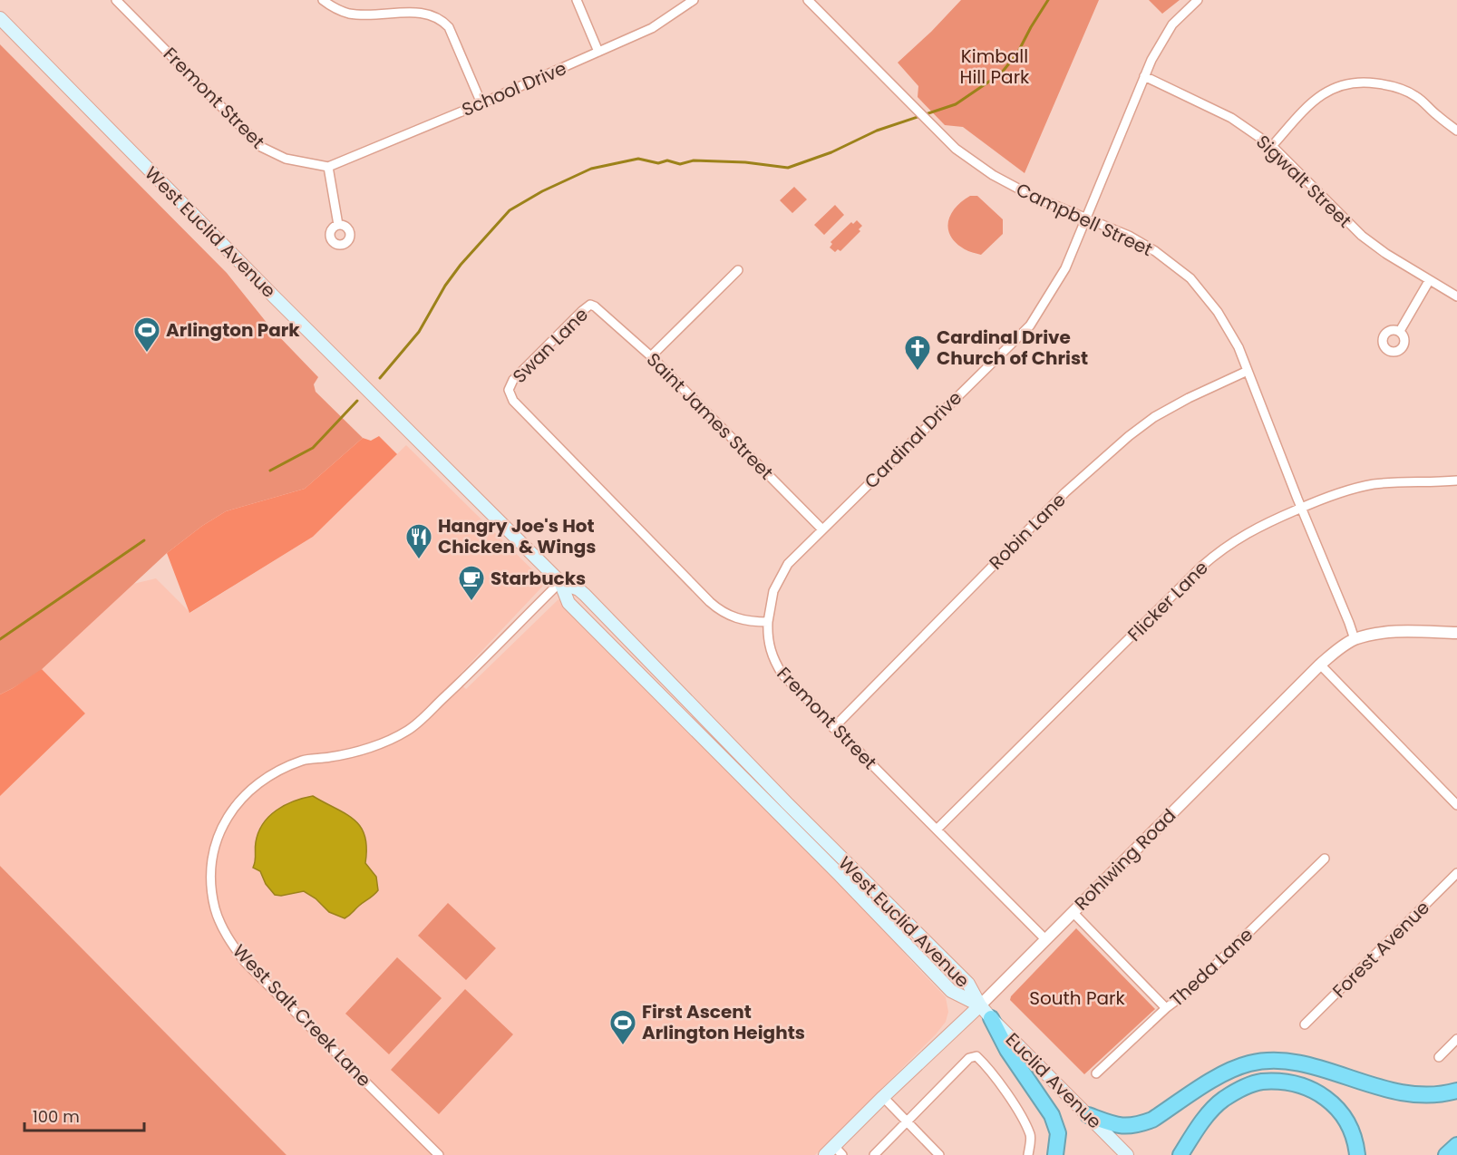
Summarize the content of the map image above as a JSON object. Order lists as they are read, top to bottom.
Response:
{
  "streets": {
    "main road": ["West Euclid Avenue", "Rohlwing Road", "Euclid Avenue"],
    "street": [
      "School Drive",
      "Fremont Street",
      "Sigwalt Street",
      "Campbell Street",
      "Swan Lane",
      "Saint James Street",
      "Cardinal Drive",
      "Robin Lane",
      "Flicker Lane",
      "Forest Avenue",
      "Theda Lane",
      "West Salt Creek Lane"
    ]
  },
  "crossings": [
    ["School Drive", "Fremont Street"],
    ["Fremont Street", "Swan Lane"],
    ["Fremont Street", "Cardinal Drive"],
    ["Fremont Street", "Robin Lane"],
    ["Fremont Street", "Flicker Lane"],
    ["Fremont Street", "Rohlwing Road"],
    ["Sigwalt Street", "Cardinal Drive"],
    ["Campbell Street", "Cardinal Drive"],
    ["Campbell Street", "Robin Lane"],
    ["Campbell Street", "Flicker Lane"],
    ["Campbell Street", "Rohlwing Road"],
    ["West Euclid Avenue", "Rohlwing Road"],
    ["West Euclid Avenue", "West Salt Creek Lane"],
    ["West Euclid Avenue", "Euclid Avenue"],
    ["Swan Lane", "Saint James Street"],
    ["Swan Lane", "Cardinal Drive"],
    ["Saint James Street", "Cardinal Drive"],
    ["Rohlwing Road", "Euclid Avenue"]
  ],
  "parks": ["Kimball Hill Park", "South Park"],
  "places": {
    "sports": ["Arlington Park", "First Ascent Arlington Heights"],
    "church": ["Cardinal Drive Church of Christ"],
    "restaurant": ["Hangry Joe's Hot Chicken & Wings"],
    "cafe": ["Starbucks"]
  },
  "scale_bar": "100 m"
}
